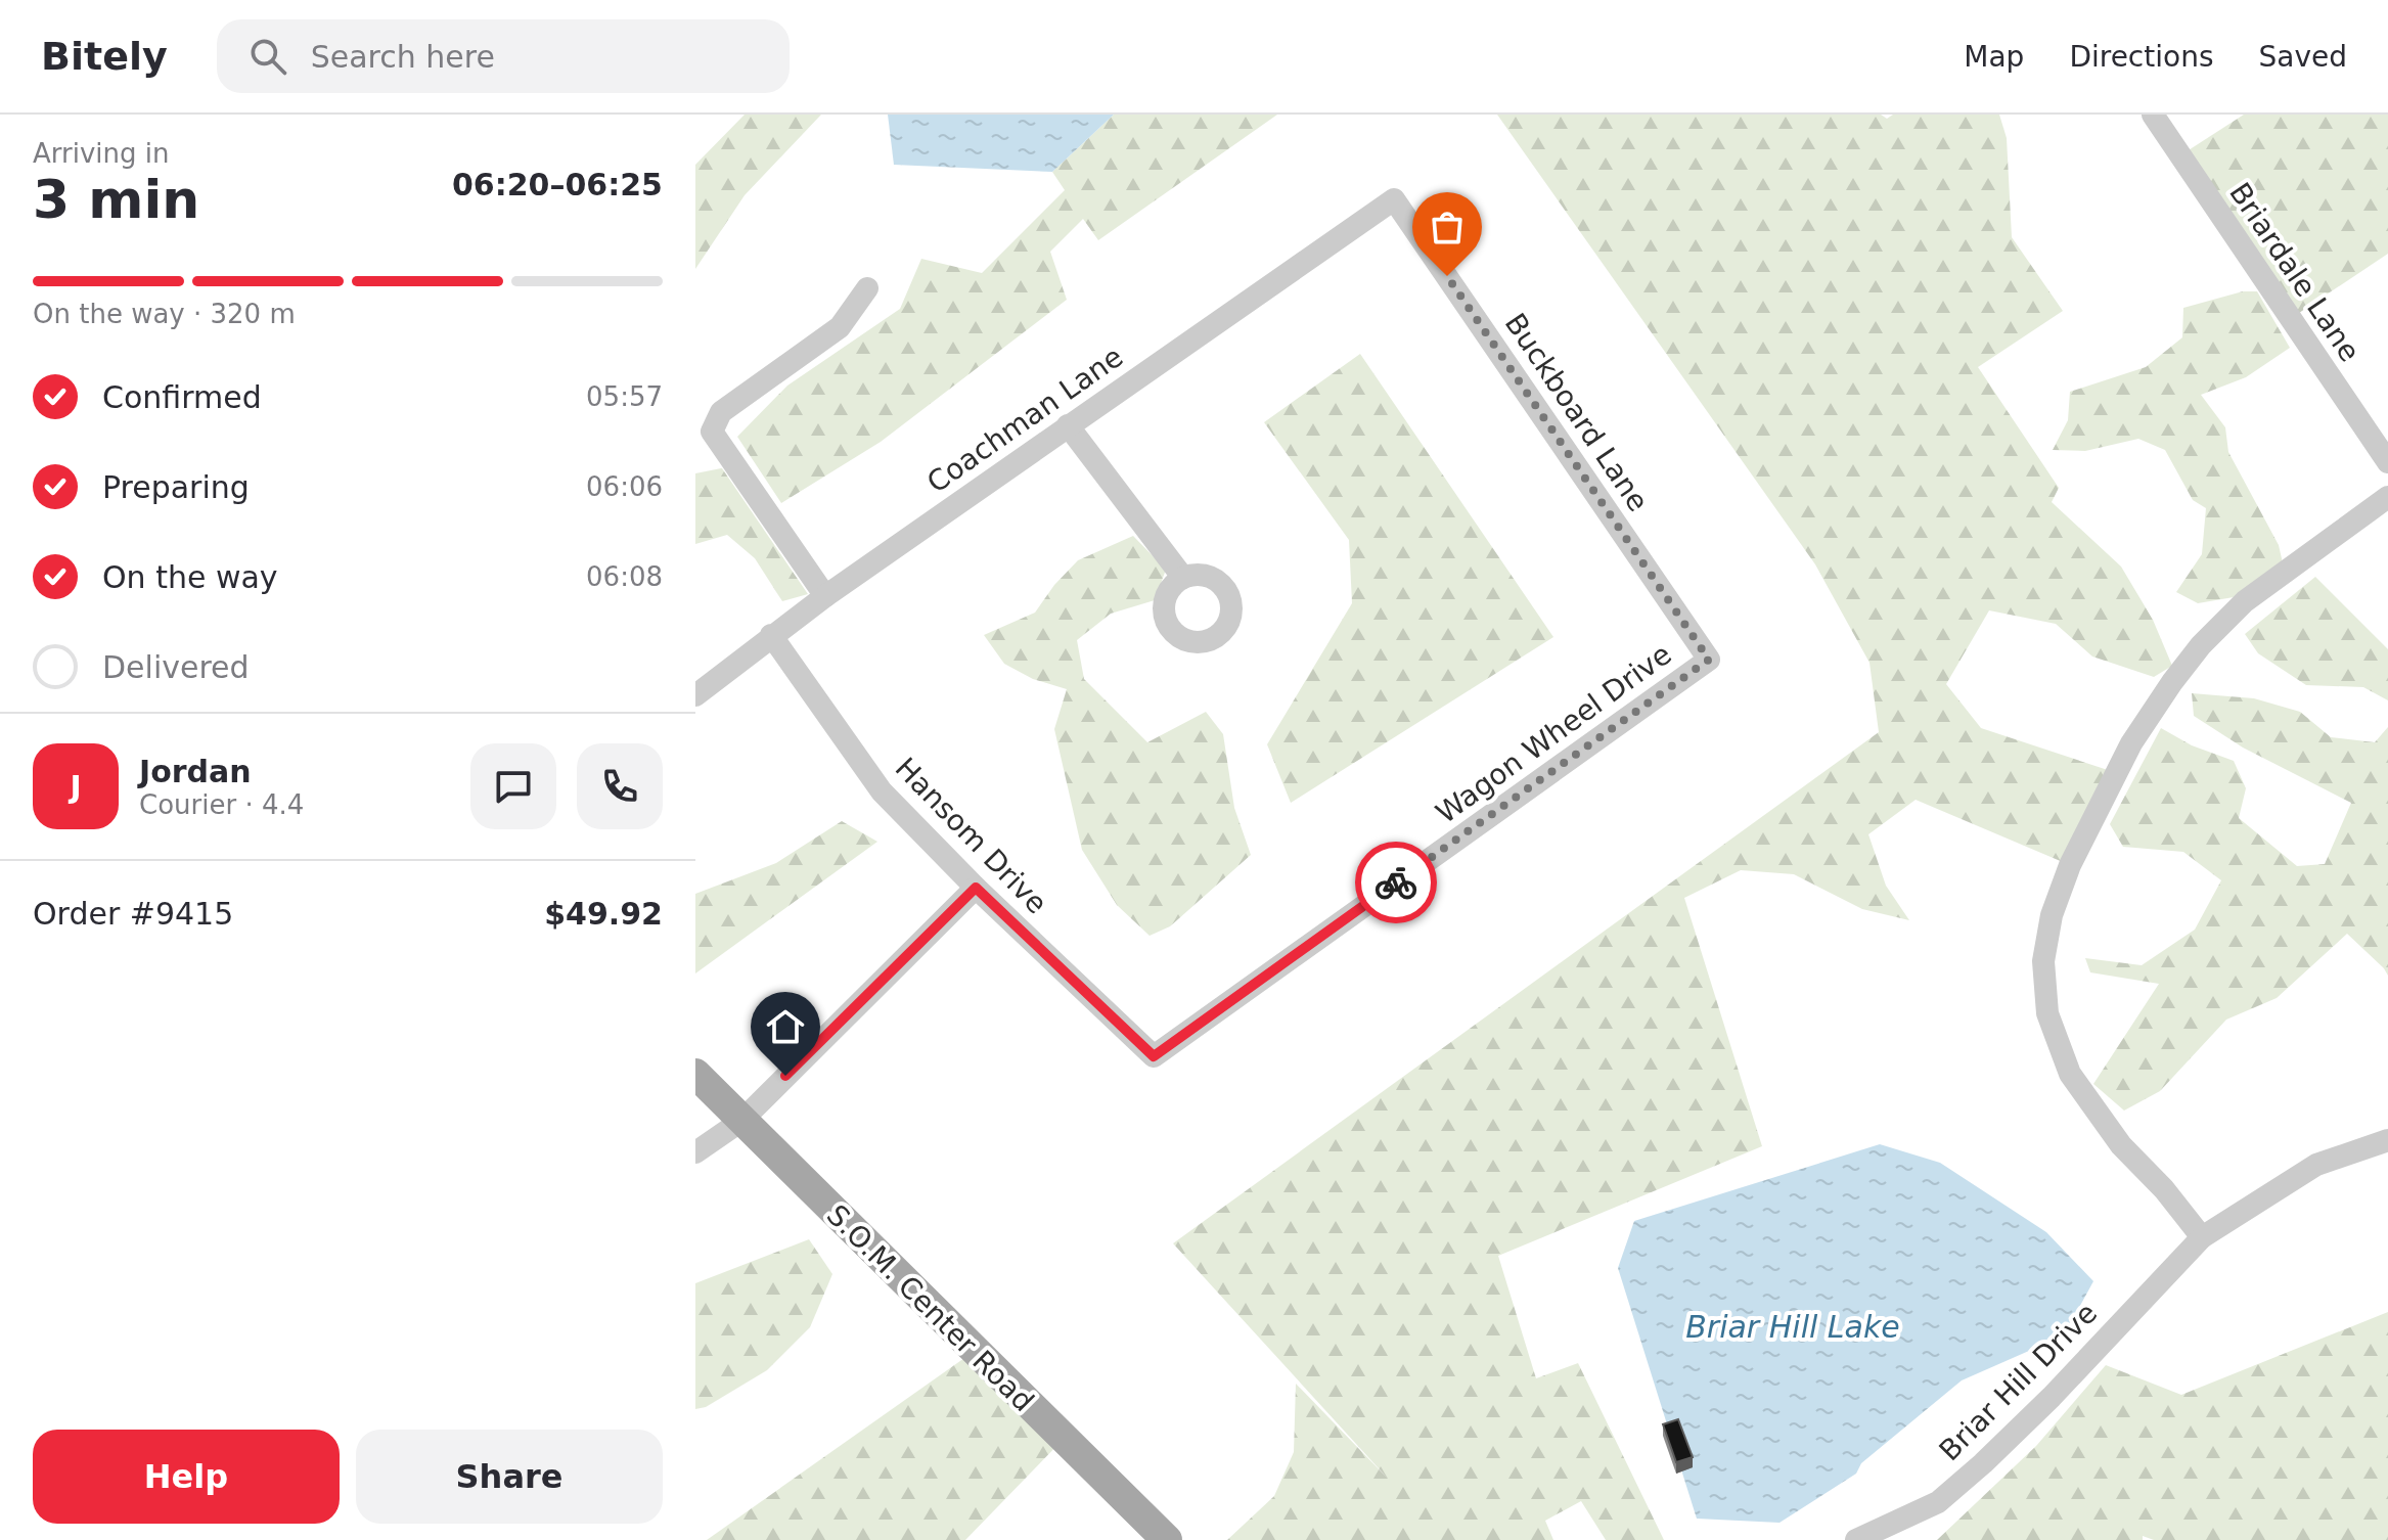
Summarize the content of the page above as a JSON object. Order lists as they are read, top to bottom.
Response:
{
  "streets": {
    "main road": ["S.O.M. Center Road"],
    "street": [
      "Briardale Lane",
      "Buckboard Lane",
      "Coachman Lane",
      "Wagon Wheel Drive",
      "Hansom Drive",
      "Briar Hill Drive"
    ]
  },
  "crossings": [
    ["Buckboard Lane", "Coachman Lane"],
    ["Buckboard Lane", "Wagon Wheel Drive"],
    ["Coachman Lane", "Hansom Drive"],
    ["Wagon Wheel Drive", "Hansom Drive"]
  ],
  "water": ["Briar Hill Lake"],
  "page": {
    "header": "Bitely",
    "search": "Search here",
    "nav": ["Map", "Directions", "Saved"],
    "heading": ["3 min", "Arriving in", "06:20–06:25"],
    "panel": [
      "Jordan",
      "Courier · 4.4",
      "Order #9415",
      "$49.92"
    ],
    "bar": "On the way · 320 m",
    "list": [
      ["Confirmed", "05:57"],
      ["Preparing", "06:06"],
      ["On the way", "06:08"],
      "Delivered"
    ],
    "round": "J",
    "buttons": ["Help", "Share"]
  }
}
